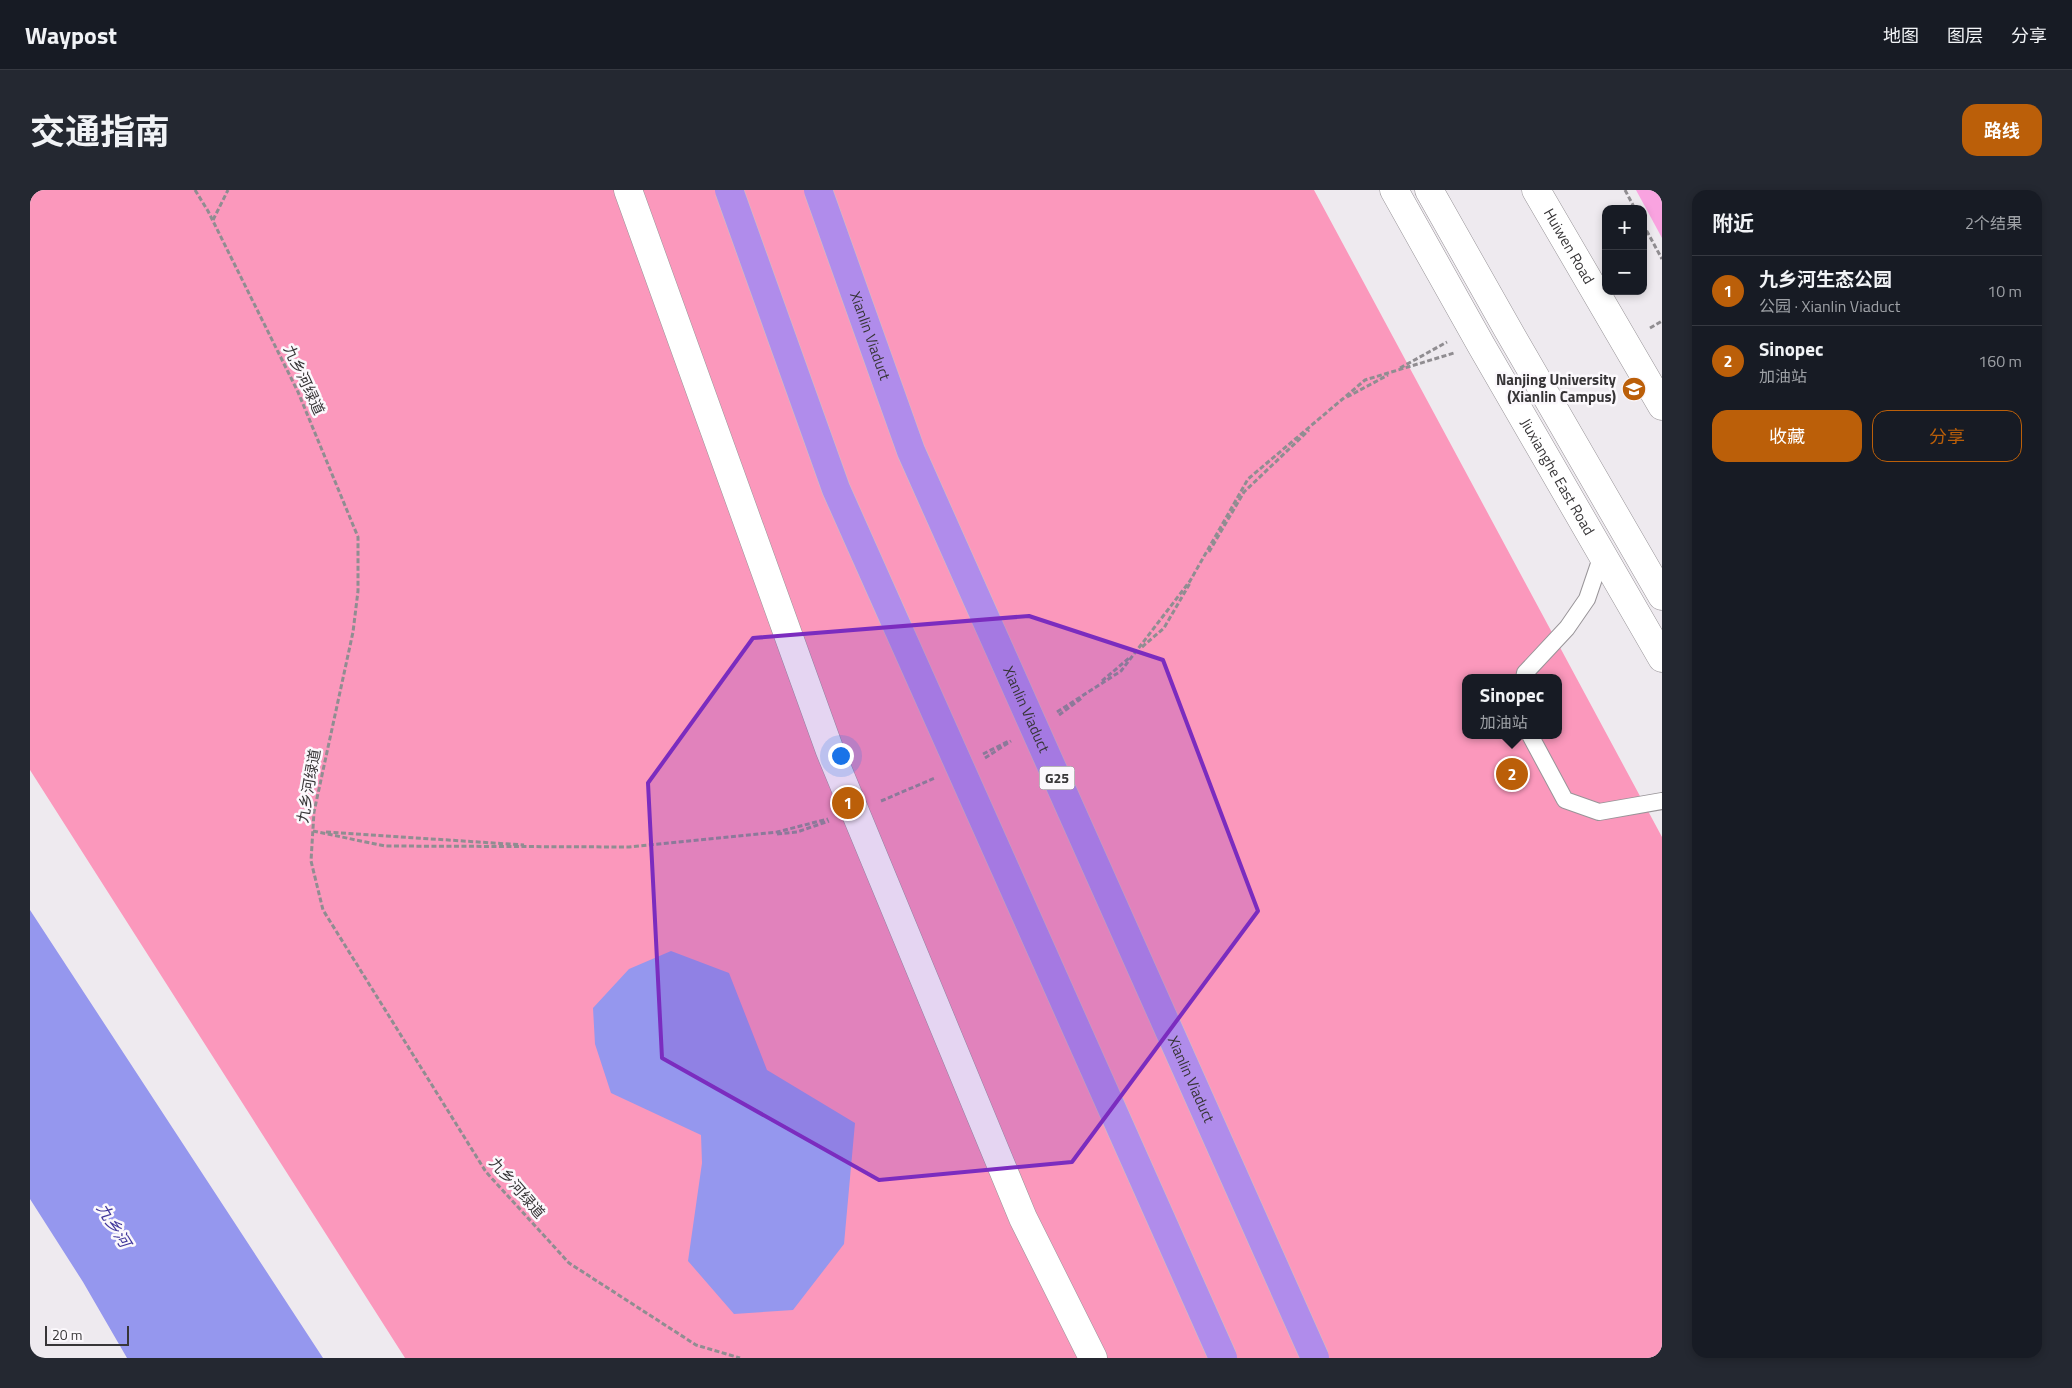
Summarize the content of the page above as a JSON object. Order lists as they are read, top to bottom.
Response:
{
  "streets": {
    "highway": ["Xianlin Viaduct", "G25"],
    "street": ["Huiwen Road", "Jiuxianghe East Road"],
    "path": ["九乡河绿道"]
  },
  "water": ["九乡河"],
  "places": {
    "school or university": ["Nanjing University (Xianlin Campus)"]
  },
  "scale_bar": "20 m",
  "page": {
    "header": "Waypost",
    "nav": ["地图", "图层", "分享"],
    "title": "交通指南",
    "buttons": [
      "路线",
      ["收藏", "分享"]
    ],
    "heading": ["附近", "2个结果"],
    "map_buttons": ["+", "−"],
    "list": [
      {
        "mark": "1",
        "name": "九乡河生态公园",
        "note": "公园 · Xianlin Viaduct",
        "value": "10 m"
      },
      {
        "mark": "2",
        "name": "Sinopec",
        "note": "加油站",
        "value": "160 m"
      }
    ],
    "popup": ["Sinopec", "加油站"],
    "pins": ["2", "1"],
    "scale": "20 m"
  }
}
